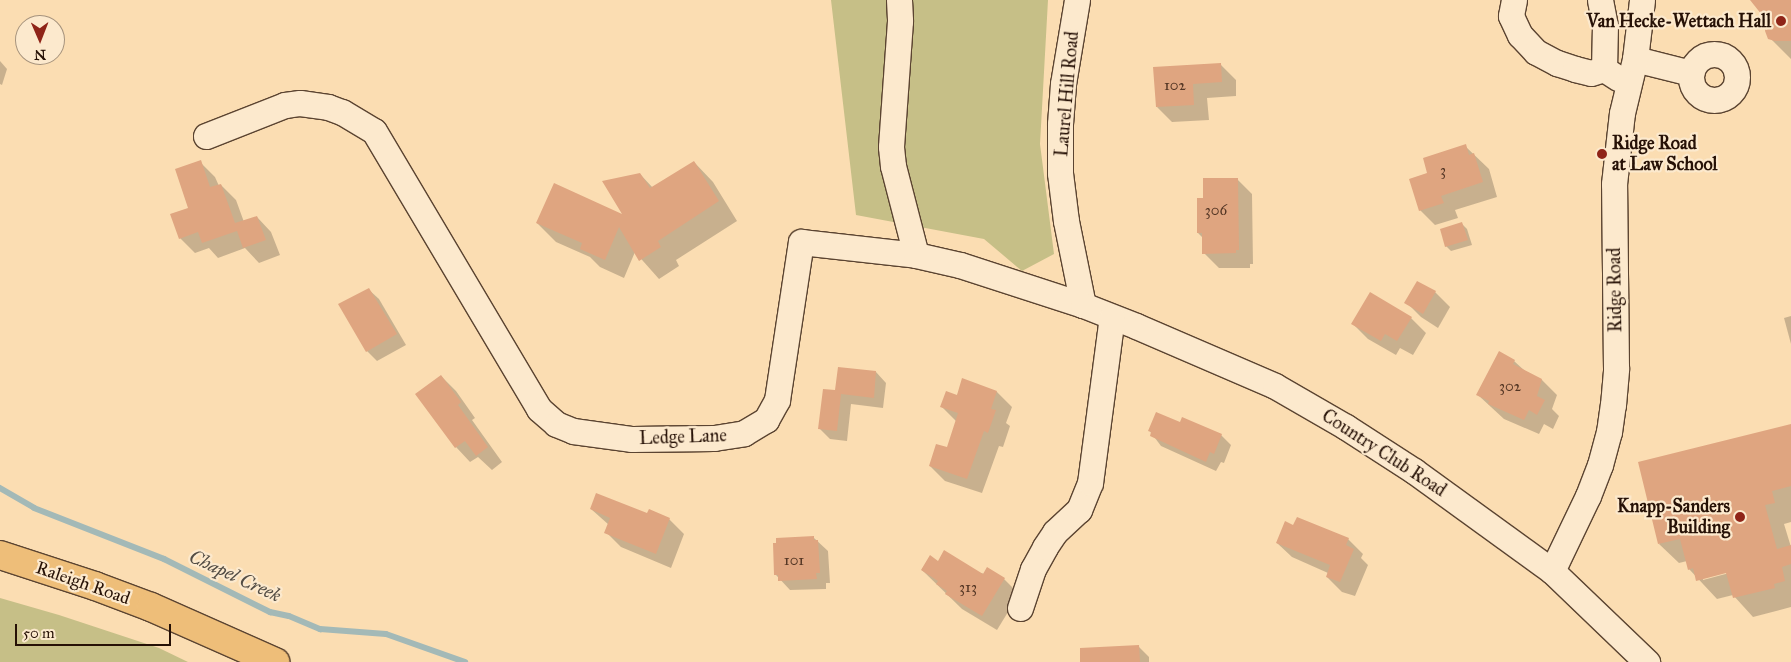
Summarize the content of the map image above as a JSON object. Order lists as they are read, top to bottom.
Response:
{
  "streets": {
    "main road": ["Raleigh Road"],
    "street": [
      "Laurel Hill Road",
      "Ridge Road",
      "Ledge Lane",
      "Country Club Road"
    ]
  },
  "crossings": [
    ["Laurel Hill Road", "Ledge Lane"],
    ["Laurel Hill Road", "Country Club Road"],
    ["Ridge Road", "Country Club Road"],
    ["Ledge Lane", "Country Club Road"]
  ],
  "water": ["Chapel Creek"],
  "places": ["Van Hecke-Wettach Hall", "Ridge Road at Law School", "Knapp-Sanders Building"],
  "house_numbers": [
    "102",
    "3",
    "306",
    "302",
    "101",
    "313"
  ],
  "scale_bar": "50 m",
  "north": "bottom"
}
